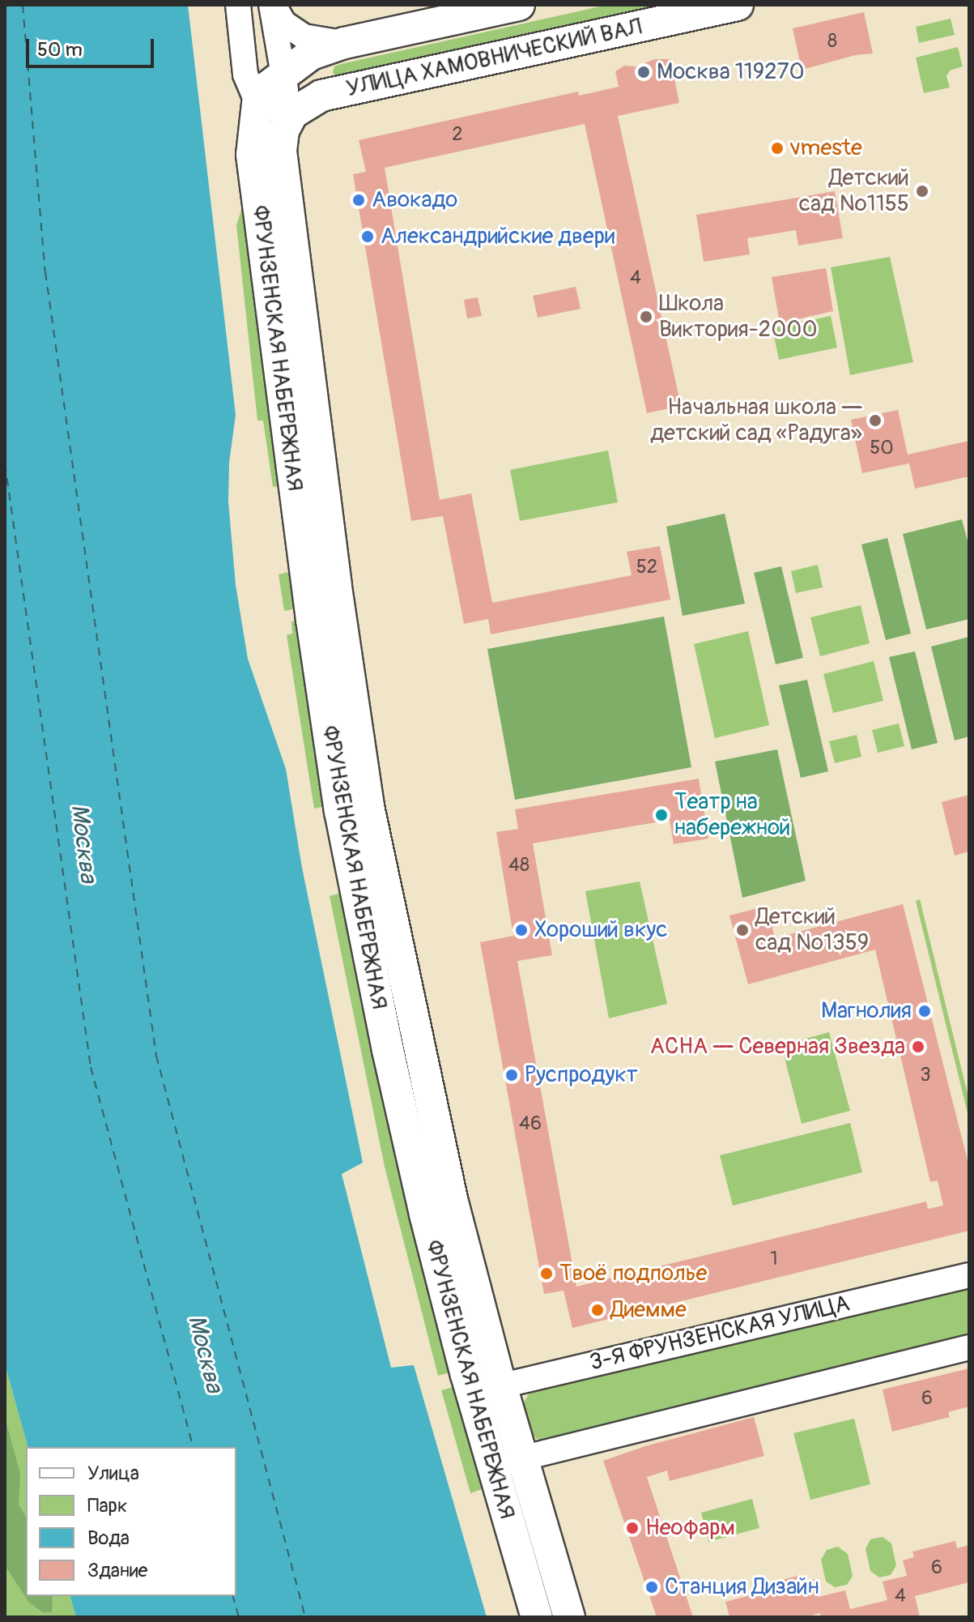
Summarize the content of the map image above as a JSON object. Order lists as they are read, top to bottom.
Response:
{
  "streets": {
    "main road": ["УЛИЦА ХАМОВНИЧЕСКИЙ ВАЛ", "ФРУНЗЕНСКАЯ НАБЕРЕЖНАЯ"],
    "street": ["3-Я ФРУНЗЕНСКАЯ УЛИЦА"]
  },
  "crossings": [
    ["УЛИЦА ХАМОВНИЧЕСКИЙ ВАЛ", "ФРУНЗЕНСКАЯ НАБЕРЕЖНАЯ"],
    ["ФРУНЗЕНСКАЯ НАБЕРЕЖНАЯ", "3-Я ФРУНЗЕНСКАЯ УЛИЦА"]
  ],
  "water": ["Москва"],
  "places": [
    "Москва 119270",
    "vmeste",
    "Детский сад №1155",
    "Авокадо",
    "Александрийские двери",
    "Школа Виктория-2000",
    "Начальная школа — детский сад «Радуга»",
    "Театр на набережной",
    "Хороший вкус",
    "Детский сад №1359",
    "Магнолия",
    "АСНА — Северная Звезда",
    "Руспродукт",
    "Твоё подполье",
    "Диемме",
    "Неофарм",
    "Станция Дизайн"
  ],
  "house_numbers": [
    "8",
    "2",
    "4",
    "50",
    "52",
    "48",
    "3",
    "46",
    "1",
    "6",
    "6",
    "4"
  ],
  "legend": [
    "Улица",
    "Парк",
    "Вода",
    "Здание"
  ],
  "scale_bar": "50 m"
}
